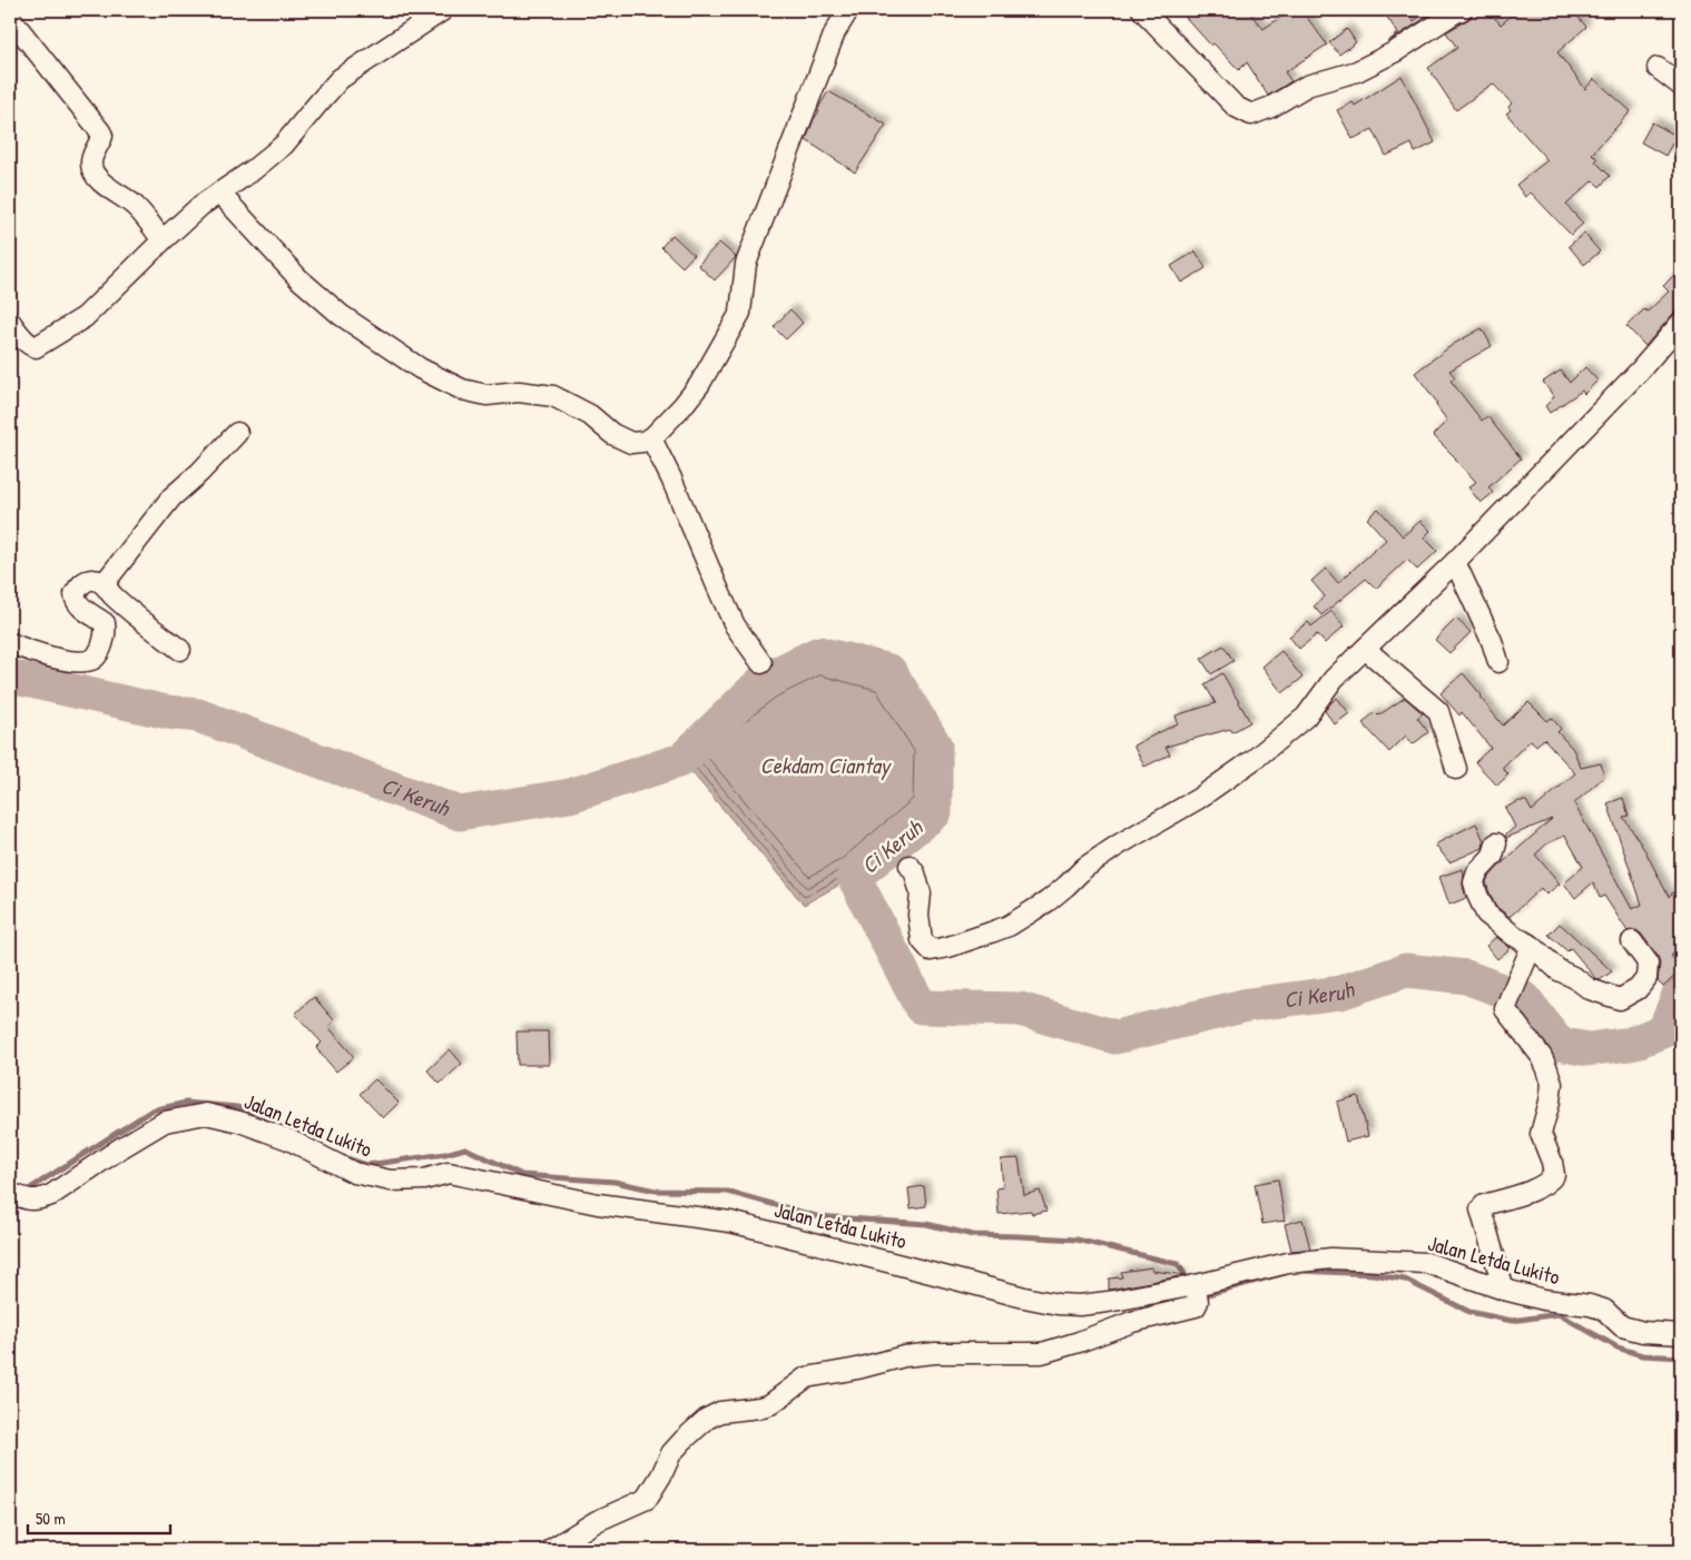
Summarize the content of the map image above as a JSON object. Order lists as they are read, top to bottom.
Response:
{
  "streets": {
    "street": ["Jalan Letda Lukito"]
  },
  "water": ["Cekdam Ciantay", "Ci Keruh"],
  "scale_bar": "50 m"
}
